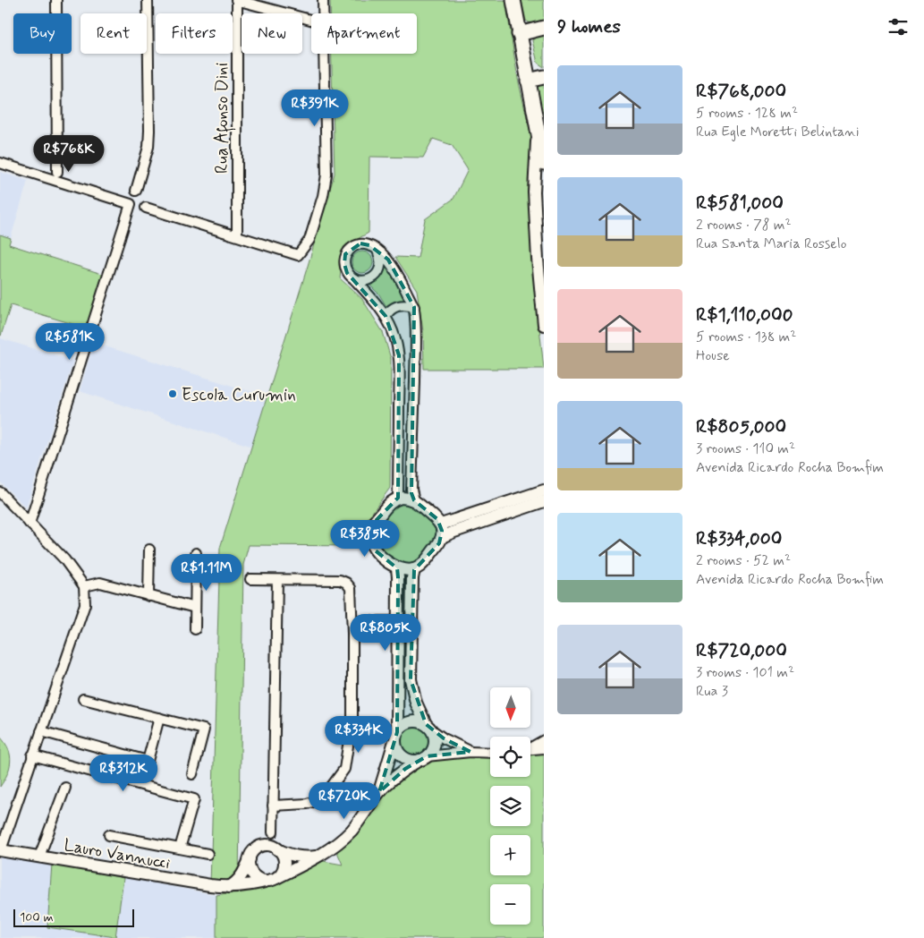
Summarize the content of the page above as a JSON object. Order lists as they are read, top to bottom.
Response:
{
  "streets": {
    "street": ["Rua Afonso Dini", "Lauro Vannucci"]
  },
  "places": ["Escola Curumin"],
  "scale_bar": "100 m",
  "north": "bottom",
  "page": {
    "heading": "9 homes",
    "chip": [
      "Buy",
      "Rent",
      "Filters",
      "New",
      "Apartment"
    ],
    "list": [
      {
        "name": "R$768,000",
        "note": "5 rooms · 128 m² · Rua Egle Moretti Belintani"
      },
      {
        "name": "R$581,000",
        "note": "2 rooms · 78 m² · Rua Santa Maria Rosselo"
      },
      {
        "name": "R$1,110,000",
        "note": "5 rooms · 138 m² · House"
      },
      {
        "name": "R$805,000",
        "note": "3 rooms · 110 m² · Avenida Ricardo Rocha Bomfim"
      },
      {
        "name": "R$334,000",
        "note": "2 rooms · 52 m² · Avenida Ricardo Rocha Bomfim"
      },
      {
        "name": "R$720,000",
        "note": "3 rooms · 101 m² · Rua 3"
      }
    ],
    "price": [
      "R$391K",
      "R$768K",
      "R$581K",
      "R$385K",
      "R$1.11M",
      "R$805K",
      "R$334K",
      "R$312K",
      "R$720K"
    ],
    "map_buttons": ["+", "−"],
    "scale": "100 m"
  }
}
